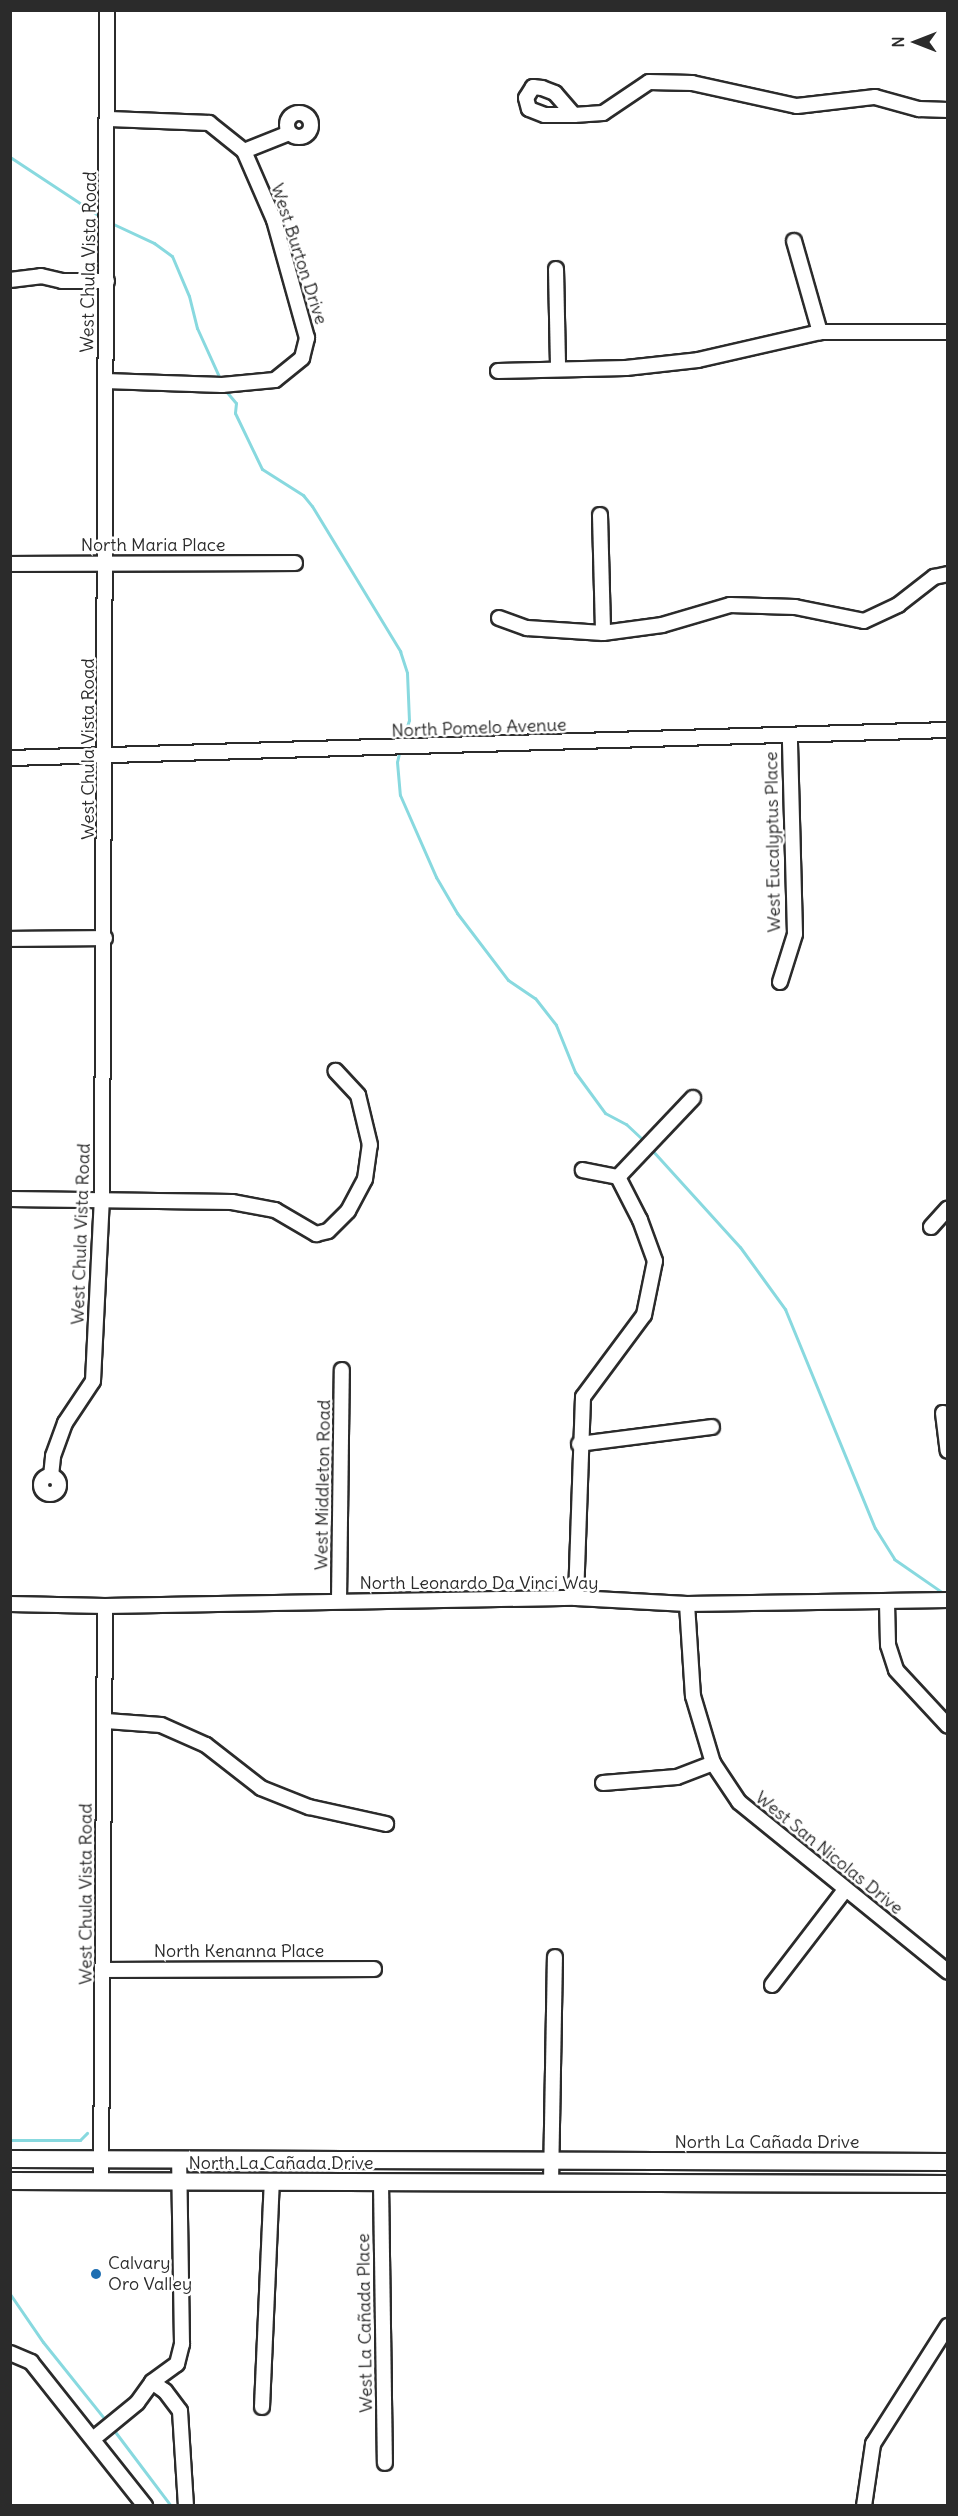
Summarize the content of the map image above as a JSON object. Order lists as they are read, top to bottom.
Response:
{
  "streets": {
    "main road": ["North La Cañada Drive"],
    "street": [
      "West Burton Drive",
      "West Chula Vista Road",
      "North Maria Place",
      "North Pomelo Avenue",
      "West Eucalyptus Place",
      "West Middleton Road",
      "North Leonardo Da Vinci Way",
      "West San Nicolas Drive",
      "North Kenanna Place",
      "West La Cañada Place"
    ]
  },
  "crossings": [
    ["West Burton Drive", "West Chula Vista Road"],
    ["West Chula Vista Road", "North Maria Place"],
    ["West Chula Vista Road", "North Pomelo Avenue"],
    ["West Chula Vista Road", "North Leonardo Da Vinci Way"],
    ["West Chula Vista Road", "North Kenanna Place"],
    ["West Chula Vista Road", "North La Cañada Drive"],
    ["North Pomelo Avenue", "West Eucalyptus Place"],
    ["West Middleton Road", "North Leonardo Da Vinci Way"],
    ["North Leonardo Da Vinci Way", "West San Nicolas Drive"],
    ["North La Cañada Drive", "West La Cañada Place"]
  ],
  "places": ["Calvary Oro Valley"],
  "north": "left"
}
